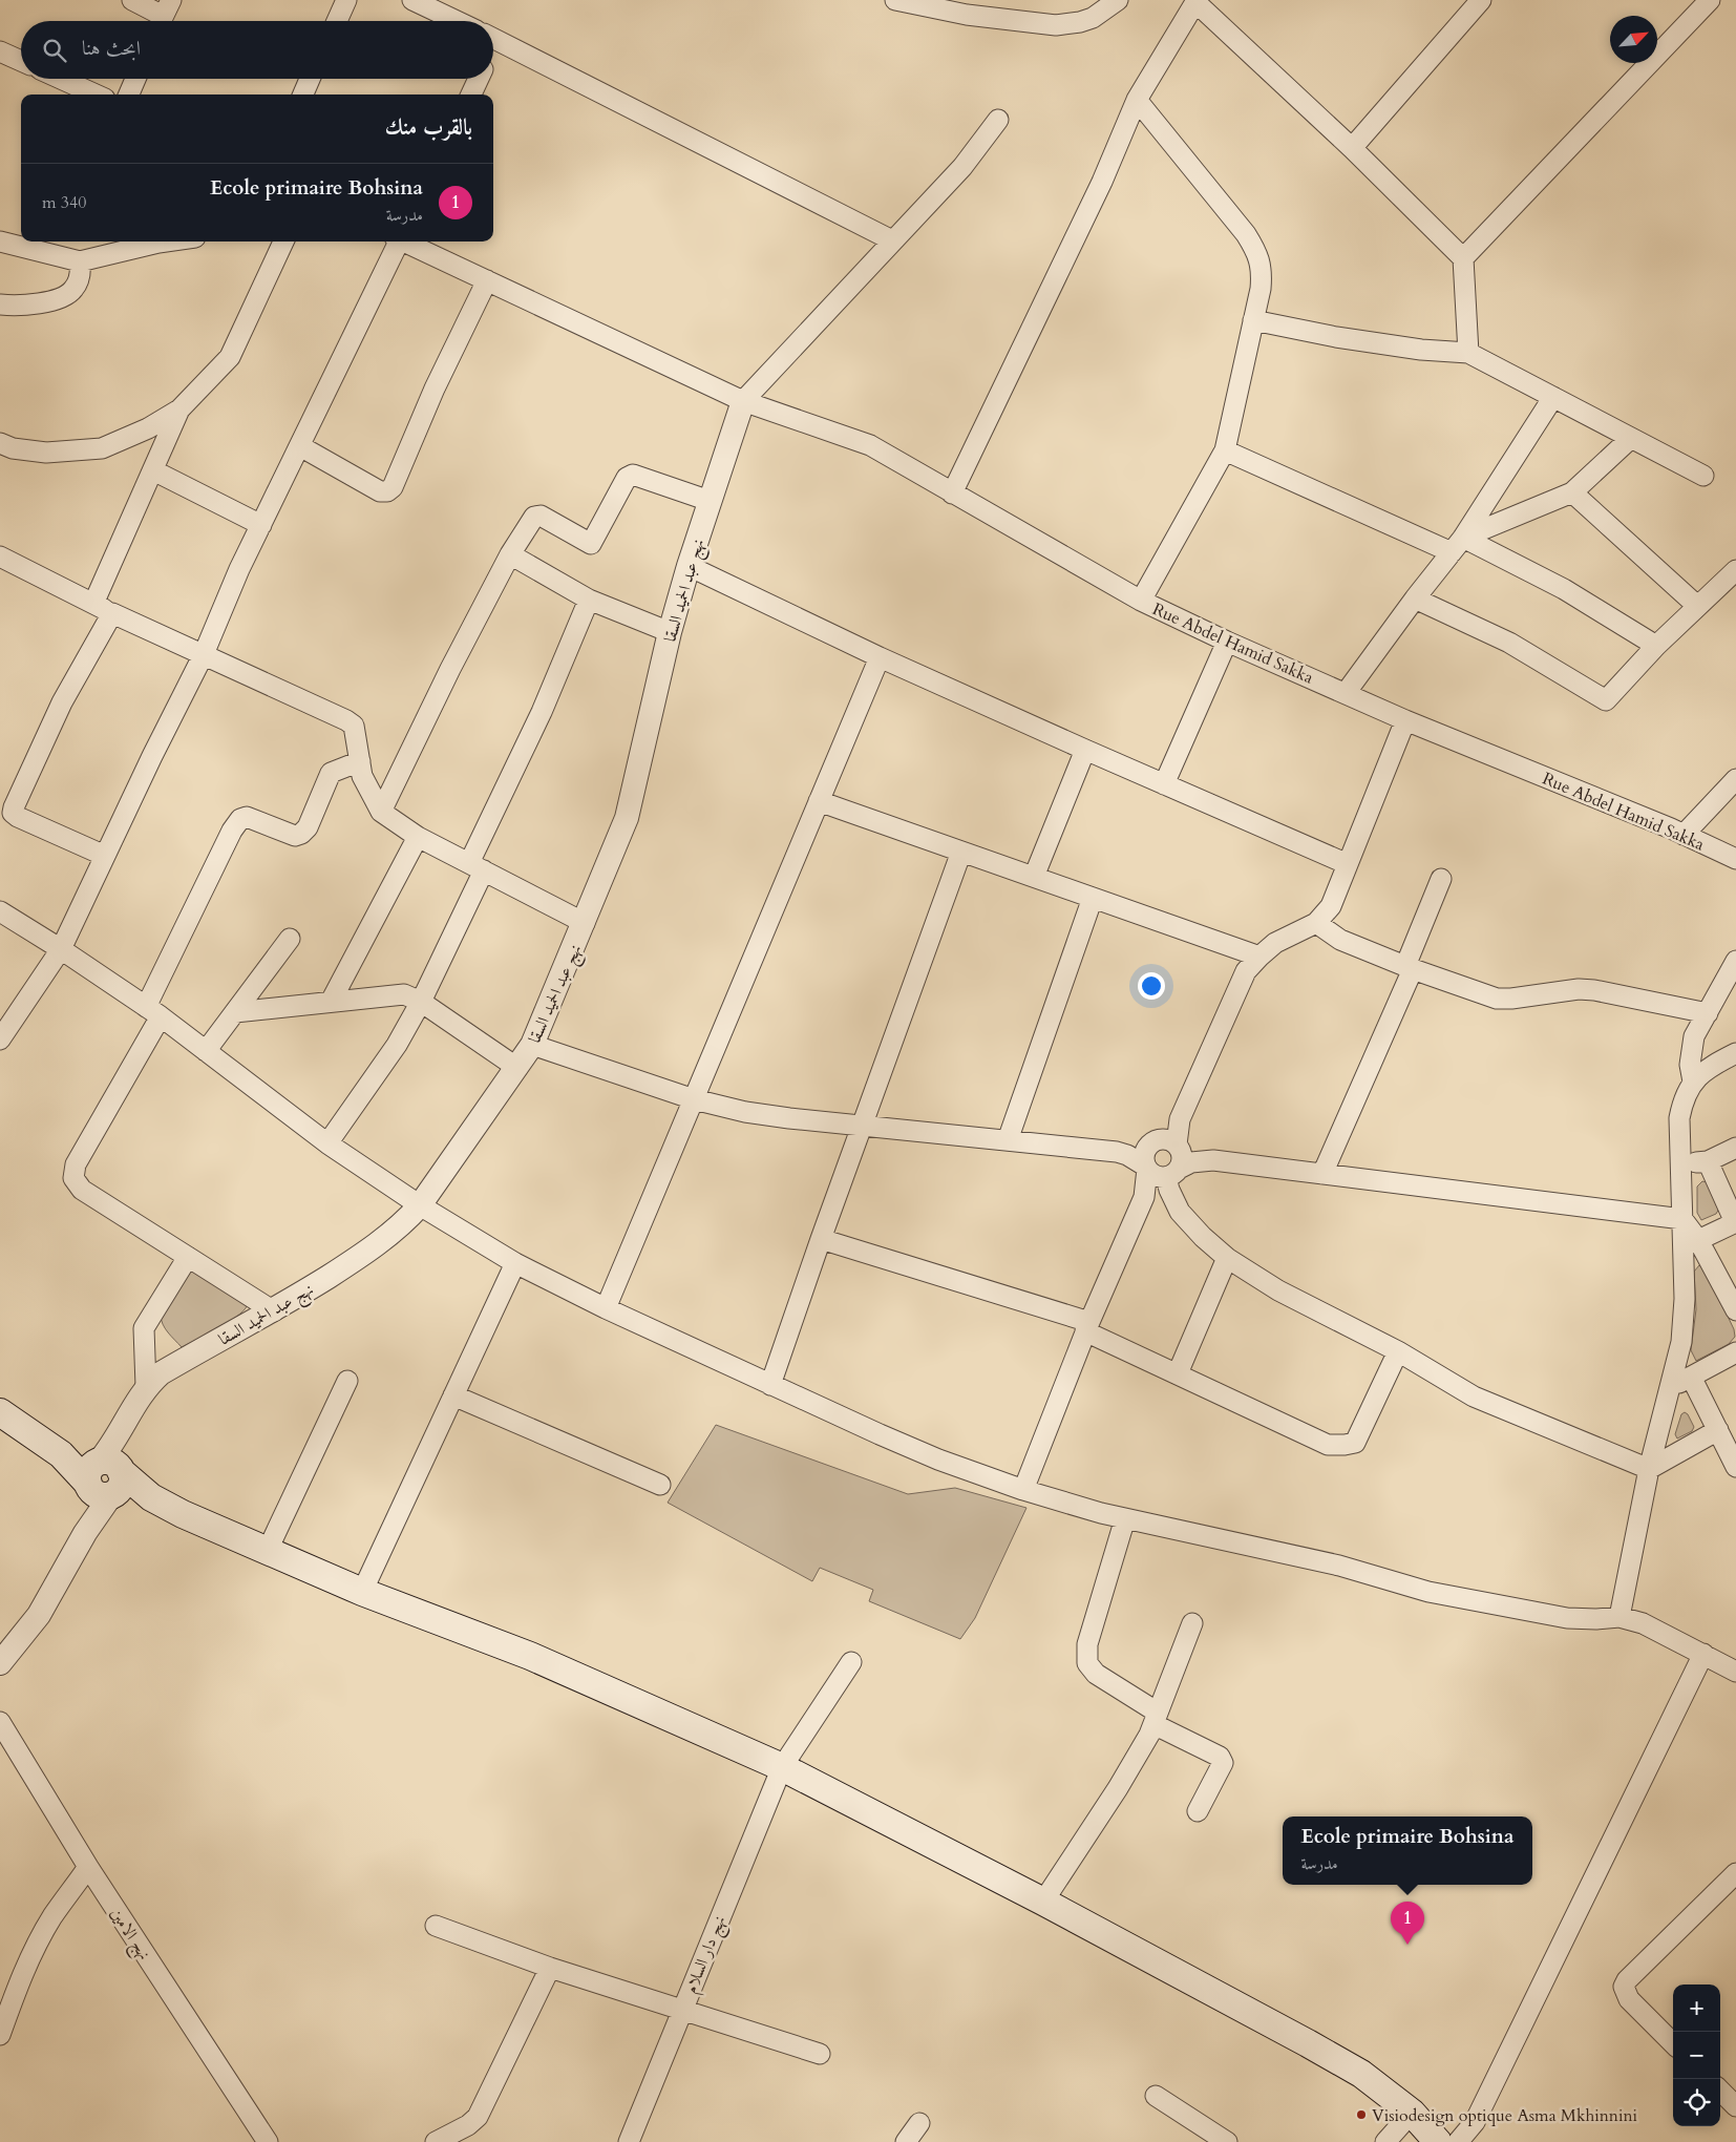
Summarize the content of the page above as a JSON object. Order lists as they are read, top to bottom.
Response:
{
  "streets": {
    "street": [
      "نهج عبد الحميد السقا",
      "Rue Abdel Hamid Sakka",
      "نهج الامين",
      "نهج دار السلام"
    ]
  },
  "crossings": [
    ["نهج عبد الحميد السقا", "Rue Abdel Hamid Sakka"]
  ],
  "places": ["Visiodesign optique Asma Mkhinnini"],
  "north": "top right",
  "page": {
    "search": "ابحث هنا",
    "heading": "بالقرب منك",
    "list": [
      {
        "mark": "1",
        "name": "Ecole primaire Bohsina",
        "note": "مدرسة",
        "value": "340 m"
      }
    ],
    "popup": ["Ecole primaire Bohsina", "مدرسة"],
    "pins": "1",
    "map_buttons": ["+", "−"]
  }
}
